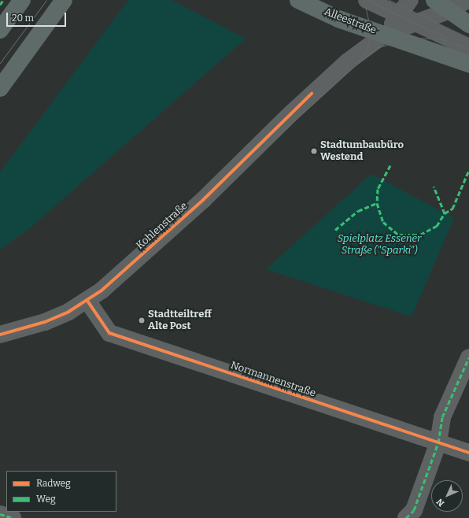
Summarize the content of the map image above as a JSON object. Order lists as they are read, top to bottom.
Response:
{
  "streets": {
    "main road": ["Alleestraße"],
    "street": ["Kohlenstraße", "Normannenstraße"]
  },
  "crossings": [
    ["Alleestraße", "Kohlenstraße"],
    ["Kohlenstraße", "Normannenstraße"]
  ],
  "parks": ["Spielplatz Essener Straße (\"Sparki\")"],
  "places": ["Stadtumbaubüro Westend", "Stadtteiltreff Alte Post"],
  "legend": ["Radweg", "Weg"],
  "scale_bar": "20 m",
  "north": "bottom left"
}
